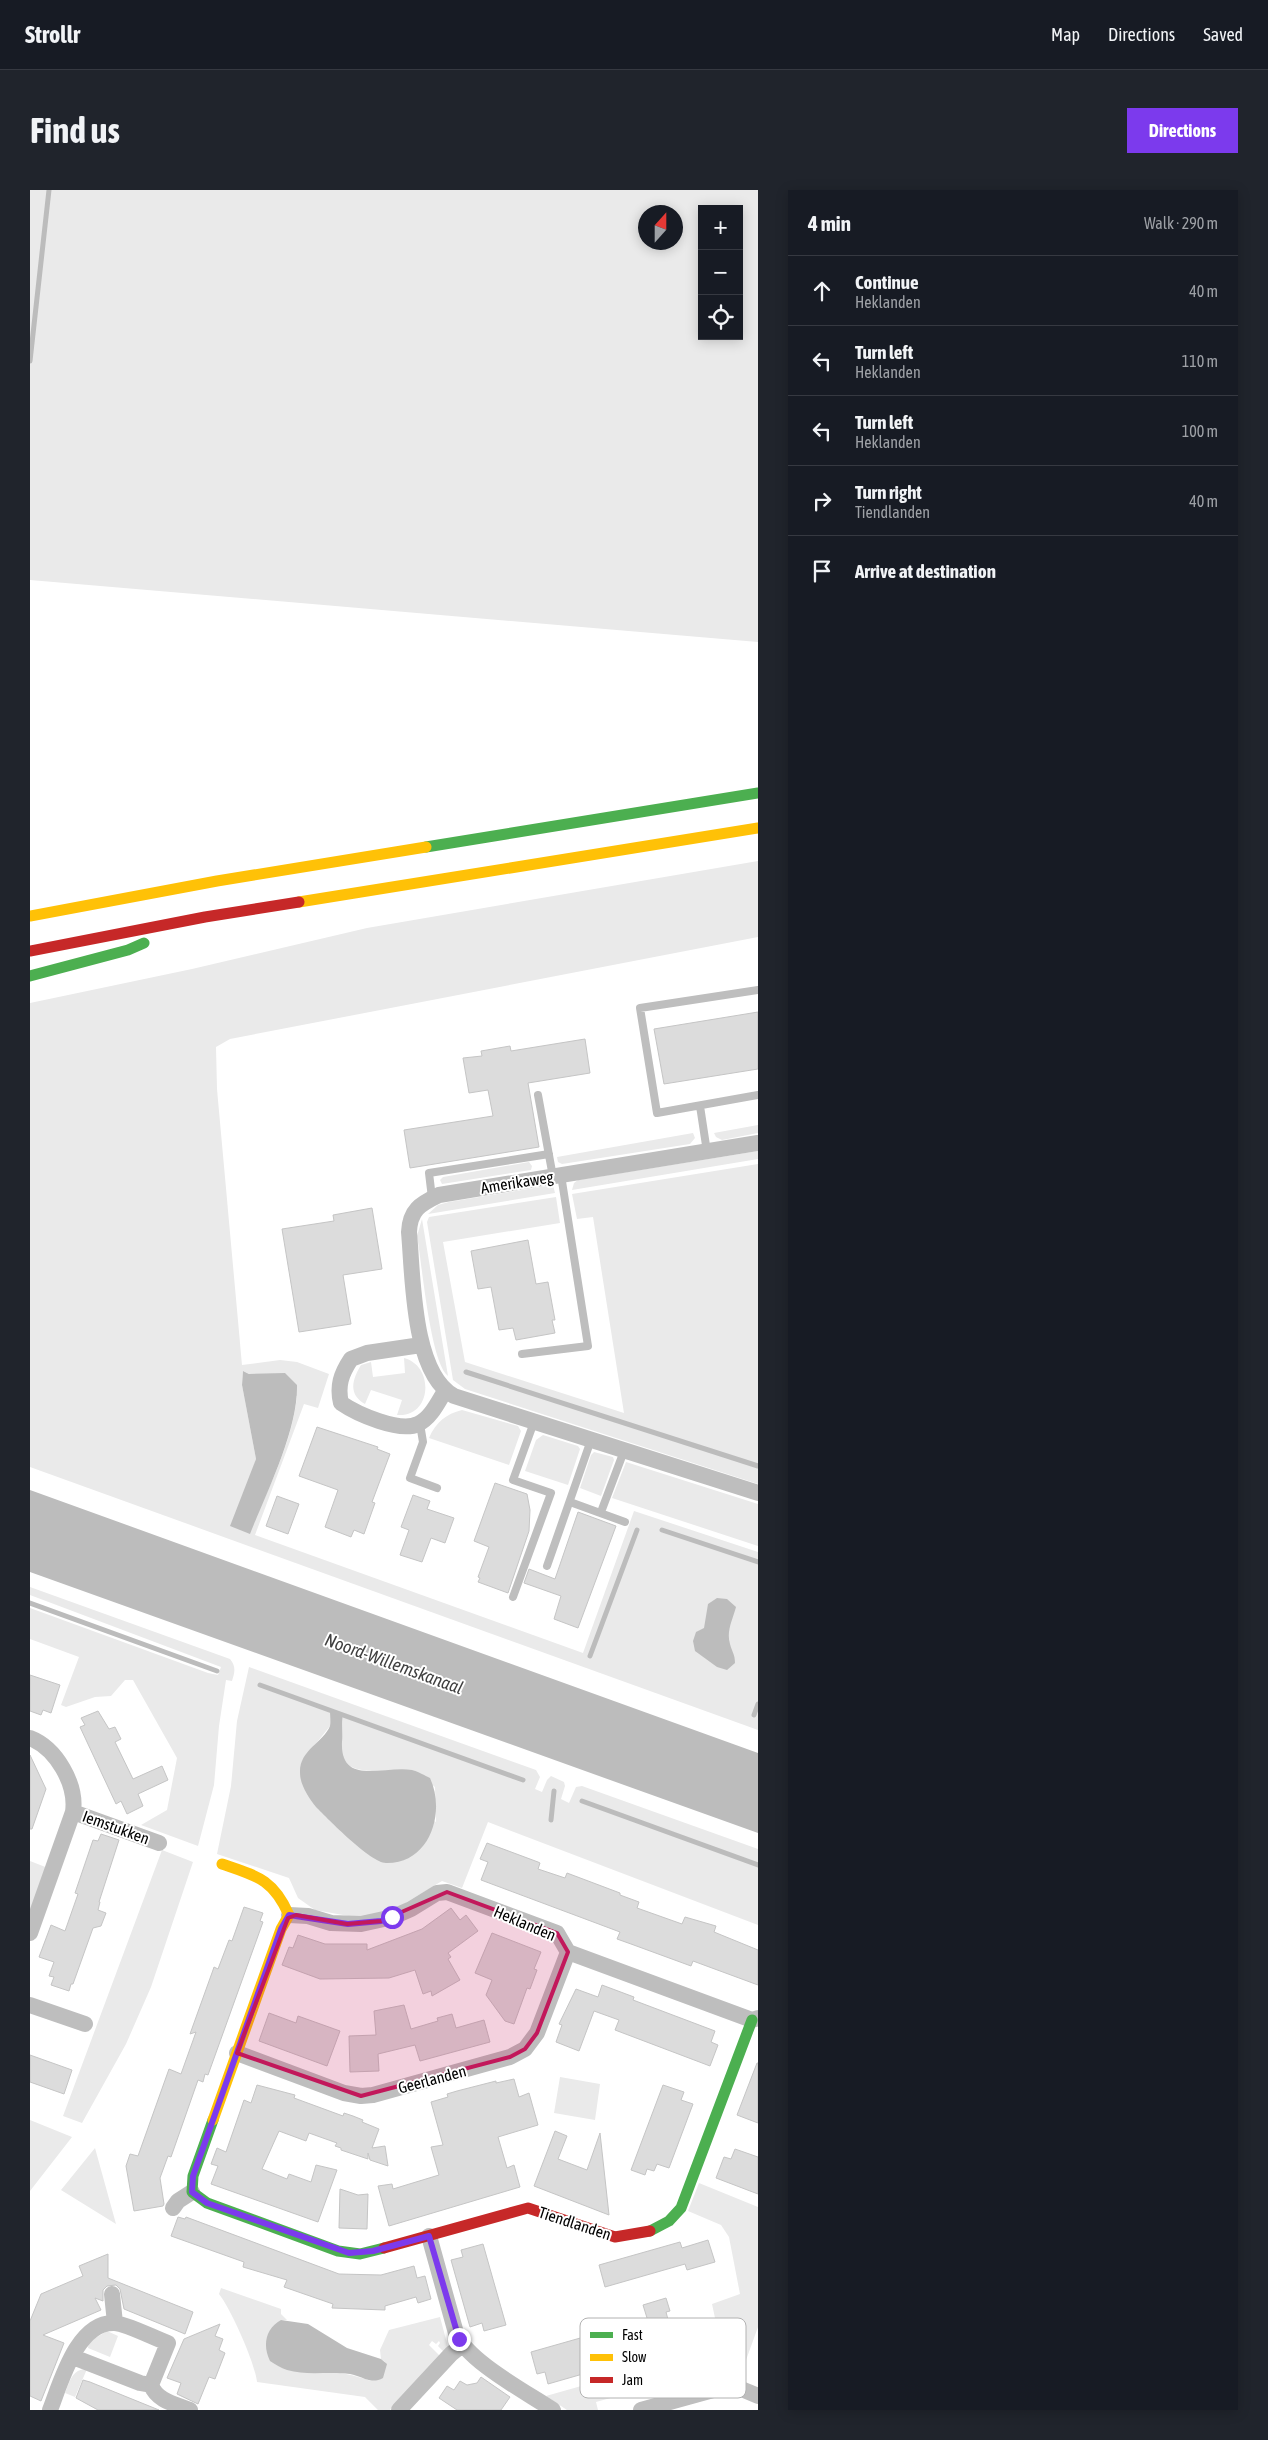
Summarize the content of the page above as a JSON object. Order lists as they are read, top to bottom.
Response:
{
  "streets": {
    "main road": ["Tiendlanden"],
    "street": [
      "Amerikaweg",
      "Iemstukken",
      "Heklanden",
      "Geerlanden"
    ]
  },
  "crossings": [
    ["Heklanden", "Geerlanden"],
    ["Heklanden", "Tiendlanden"]
  ],
  "water": ["Noord-Willemskanaal"],
  "legend": ["Fast", "Slow", "Jam"],
  "north": "top",
  "page": {
    "header": "Strollr",
    "nav": ["Map", "Directions", "Saved"],
    "buttons": "Directions",
    "title": "Find us",
    "heading": ["4 min", "Walk · 290 m"],
    "map_buttons": ["+", "−"],
    "list": [
      ["Continue", "Heklanden", "40 m"],
      ["Turn left", "Heklanden", "110 m"],
      ["Turn left", "Heklanden", "100 m"],
      ["Turn right", "Tiendlanden", "40 m"],
      "Arrive at destination"
    ]
  }
}
